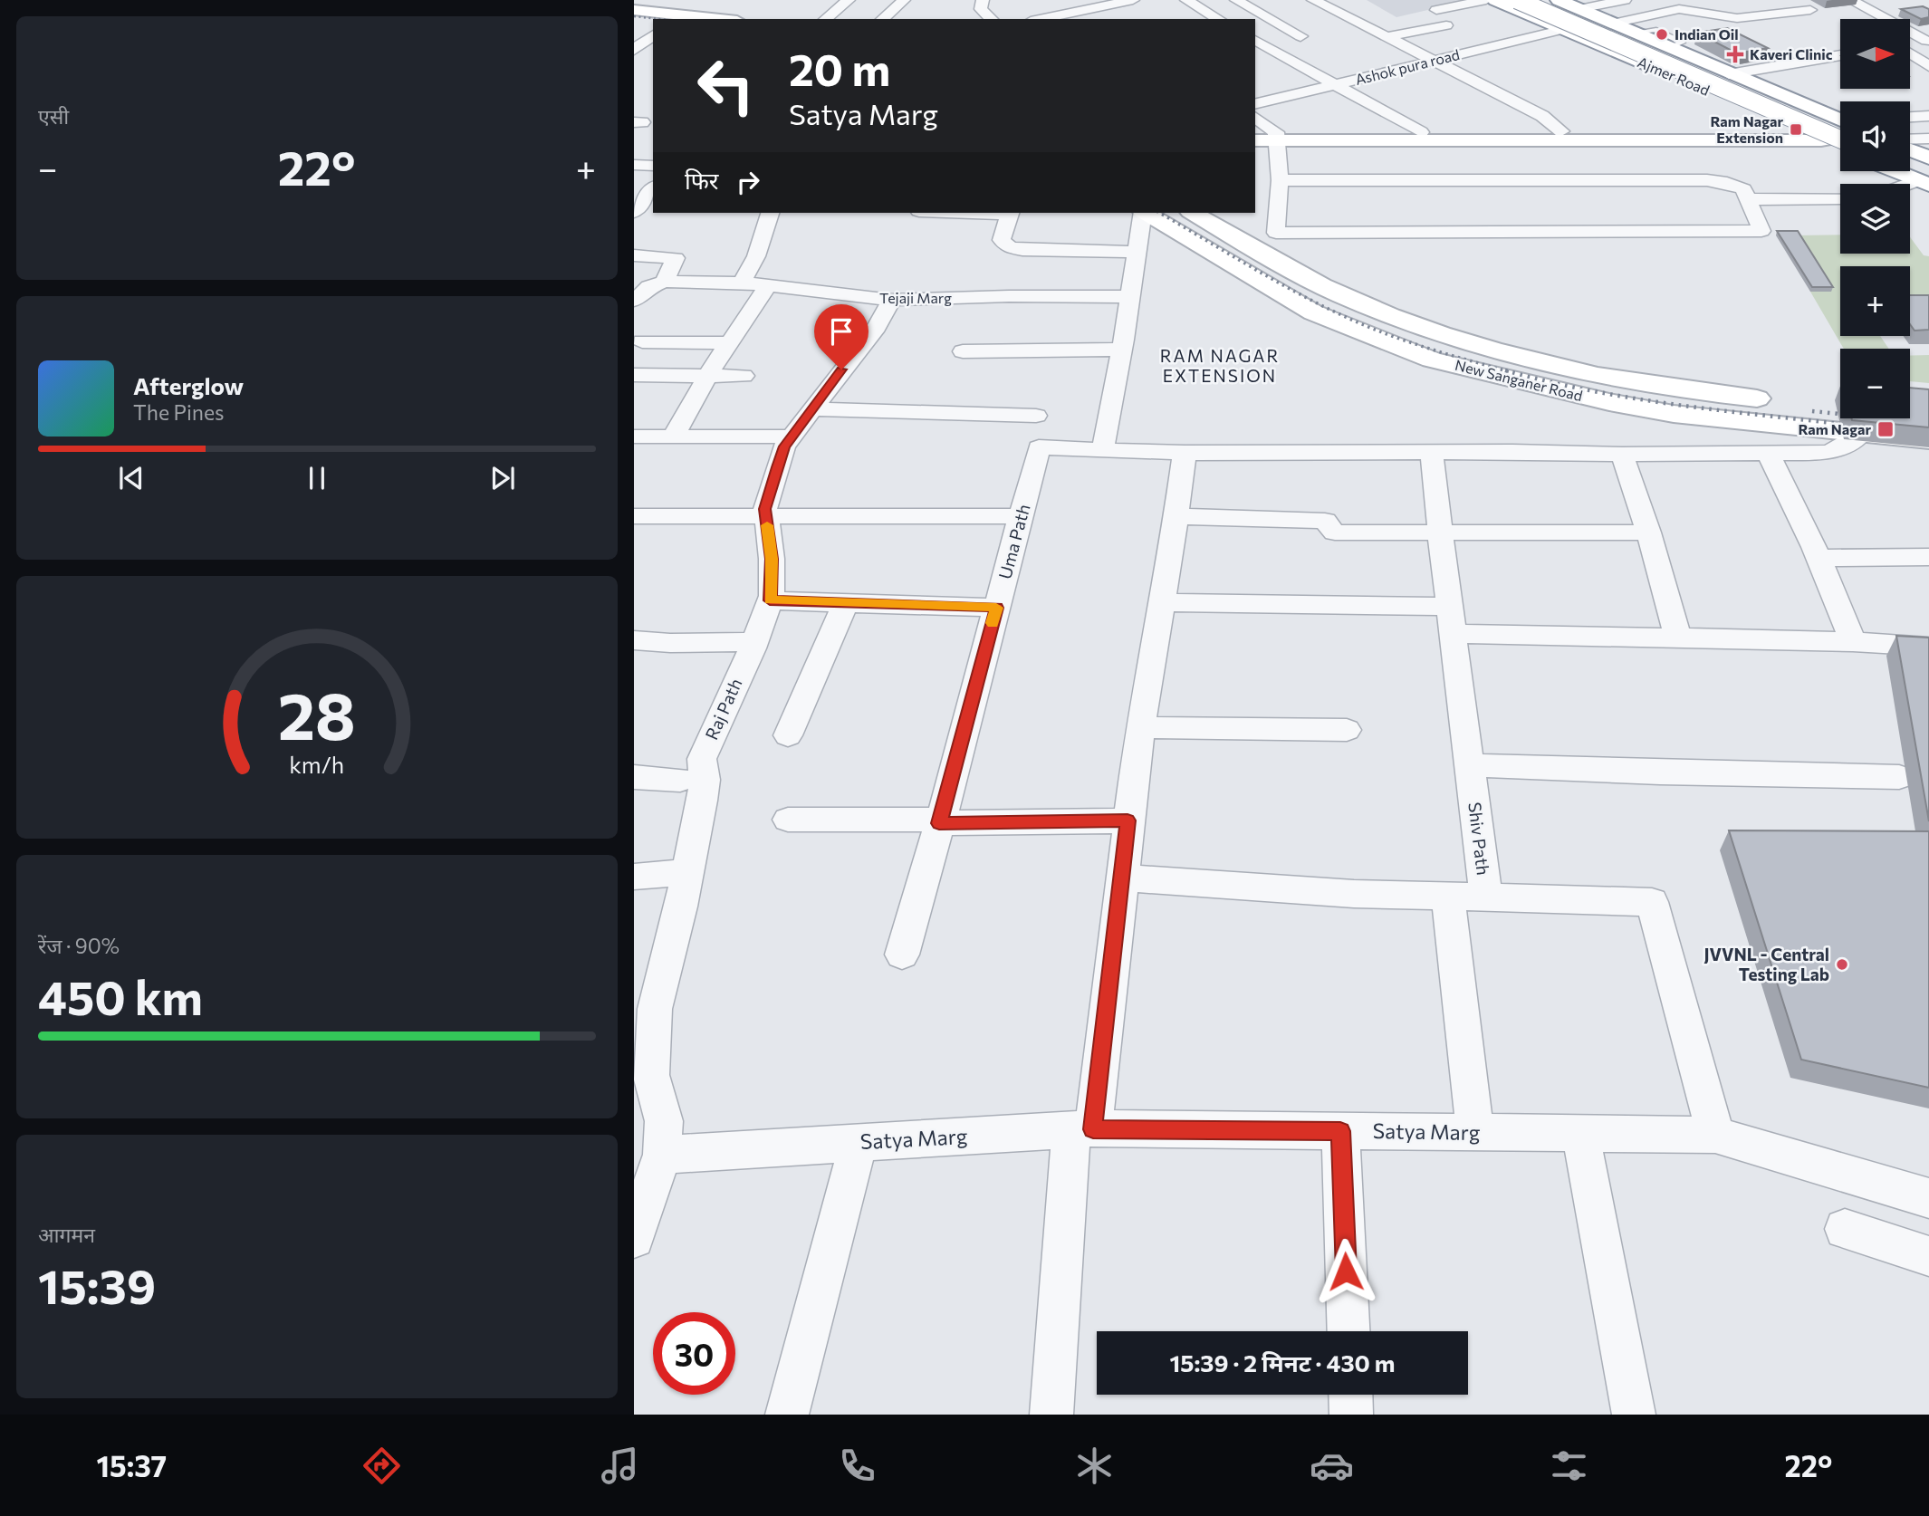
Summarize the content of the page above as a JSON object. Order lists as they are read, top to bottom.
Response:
{
  "streets": {
    "main road": ["Ajmer Road", "New Sanganer Road"],
    "street": [
      "Ashok pura road",
      "Tejaji Marg",
      "Uma Path",
      "Raj Path",
      "Shiv Path",
      "Satya Marg"
    ]
  },
  "crossings": [
    ["Ashok pura road", "Ajmer Road"],
    ["Tejaji Marg", "Raj Path"],
    ["Raj Path", "Satya Marg"],
    ["Shiv Path", "Satya Marg"]
  ],
  "districts": ["RAM NAGAR EXTENSION"],
  "places": {
    "other": ["Indian Oil", "JVVNL - Central Testing Lab"],
    "health": ["Kaveri Clinic"],
    "transit": ["Ram Nagar Extension", "Ram Nagar"]
  },
  "north": "right",
  "page": {
    "tile": [
      "एसी",
      ["रेंज · 90%", "450 km"],
      ["आगमन", "15:39"]
    ],
    "map_buttons": ["+", "−"],
    "turn": ["20 m", "Satya Marg"],
    "heat": ["−", "22°", "+"],
    "then": "फिर",
    "song": ["Afterglow", "The Pines"],
    "limit": "30",
    "trip": "15:39 · 2 मिनट · 430 m",
    "tabs": ["15:37", "22°"],
    "gauge": ["28", "km/h"]
  }
}
